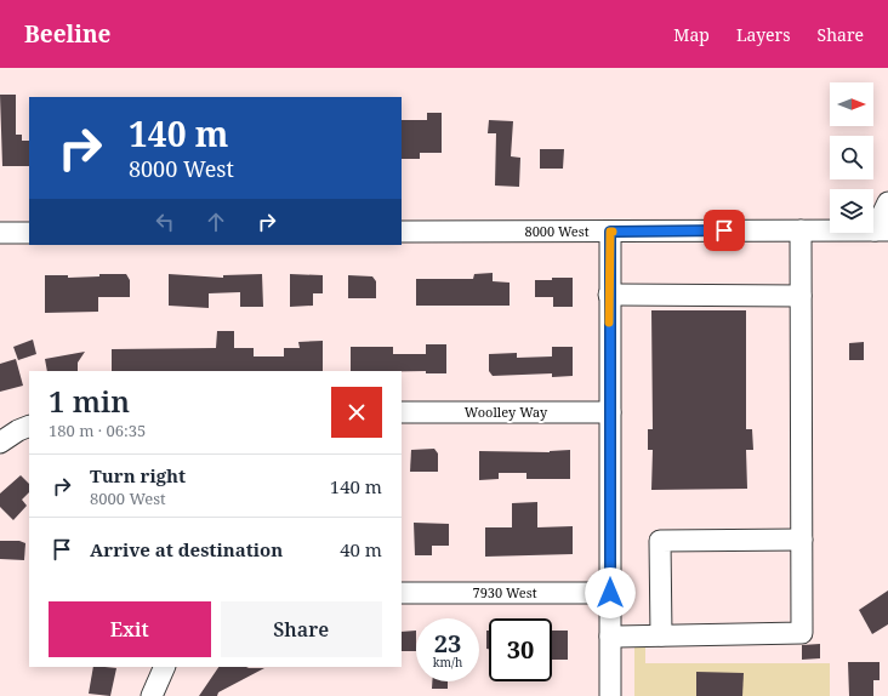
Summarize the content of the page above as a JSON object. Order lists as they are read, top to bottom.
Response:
{
  "streets": {
    "street": ["8000 West", "Woolley Way", "7930 West"]
  },
  "north": "right",
  "page": {
    "header": "Beeline",
    "nav": ["Map", "Layers", "Share"],
    "turn": ["140 m", "8000 West"],
    "heading": ["1 min", "180 m · 06:35"],
    "list": [
      {
        "name": "Turn right",
        "note": "8000 West",
        "value": "140 m"
      },
      {
        "name": "Arrive at destination",
        "value": "40 m"
      }
    ],
    "buttons": ["Exit", "Share"],
    "speed": "23 km/h",
    "limit": "30"
  }
}
